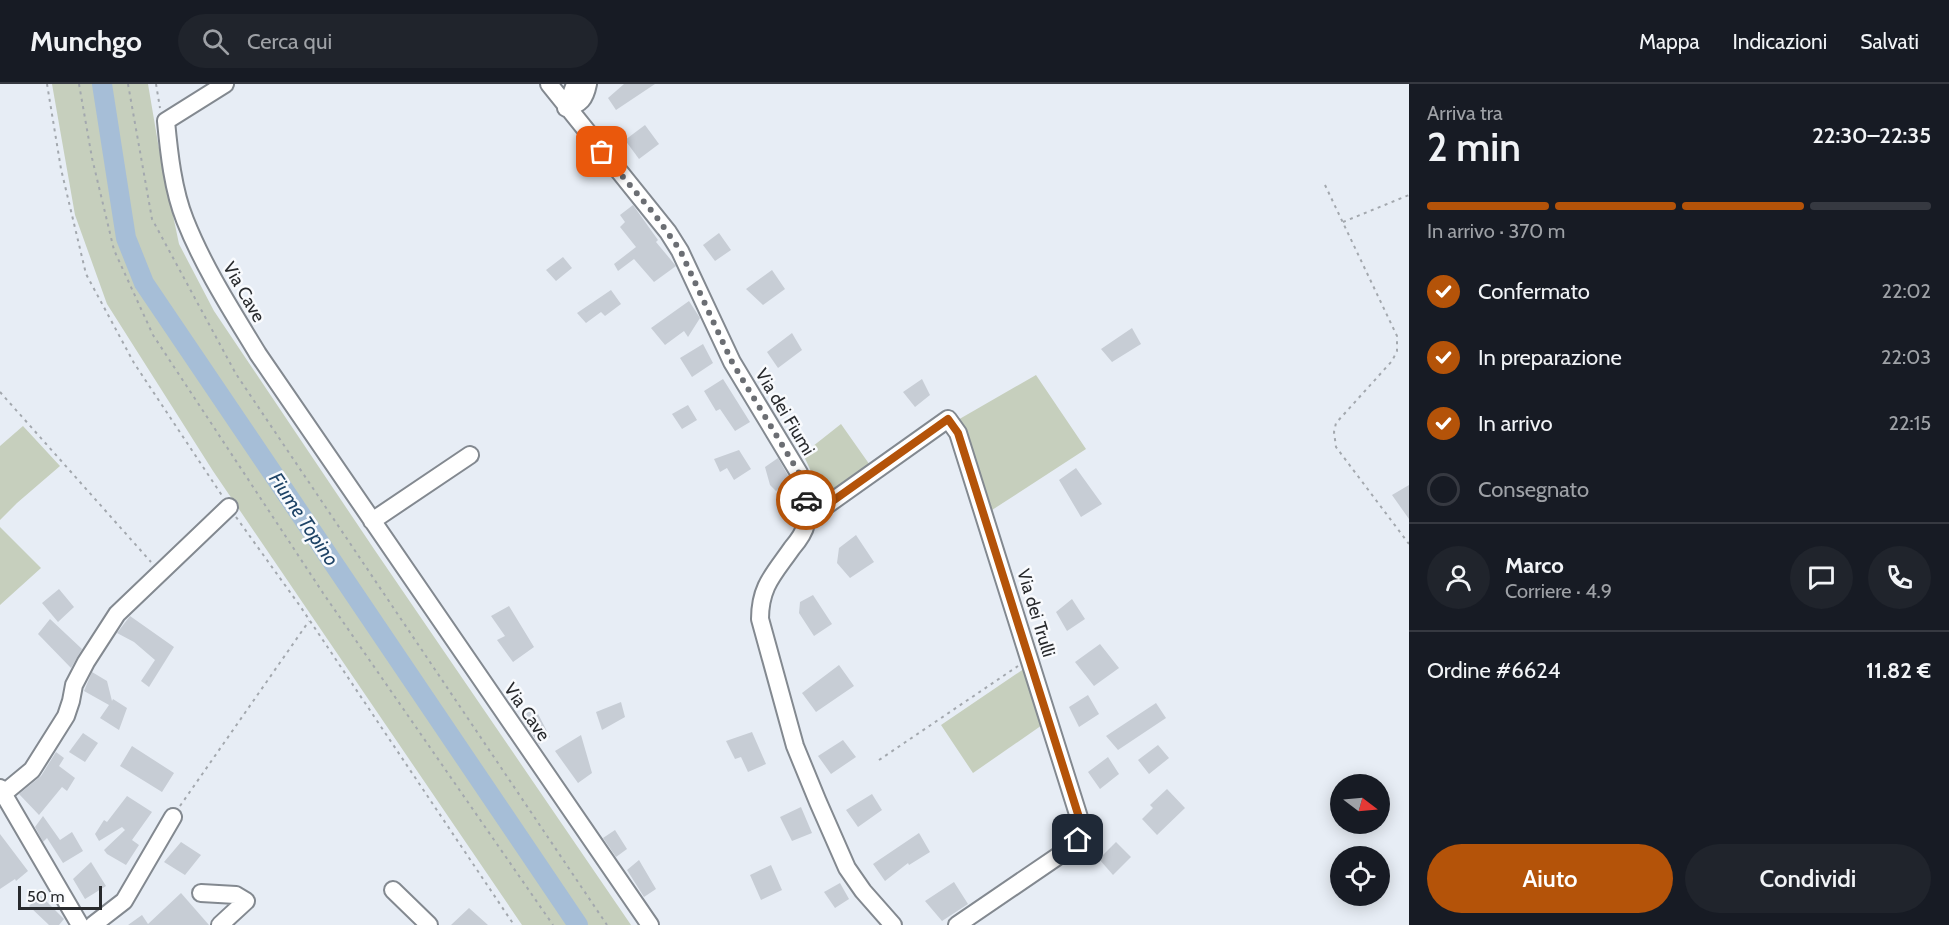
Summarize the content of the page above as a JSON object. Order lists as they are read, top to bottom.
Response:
{
  "streets": {
    "street": ["Via Cave", "Via dei Fiumi", "Via dei Trulli"]
  },
  "crossings": [
    ["Via dei Fiumi", "Via dei Trulli"]
  ],
  "water": ["Fiume Topino"],
  "scale_bar": "50 m",
  "north": "right",
  "page": {
    "header": "Munchgo",
    "search": "Cerca qui",
    "nav": ["Mappa", "Indicazioni", "Salvati"],
    "heading": ["2 min", "Arriva tra", "22:30–22:35"],
    "panel": [
      "Marco",
      "Corriere · 4.9",
      "Ordine #6624",
      "11.82 €"
    ],
    "bar": "In arrivo · 370 m",
    "list": [
      ["Confermato", "22:02"],
      ["In preparazione", "22:03"],
      ["In arrivo", "22:15"],
      "Consegnato"
    ],
    "buttons": ["Aiuto", "Condividi"],
    "scale": "50 m"
  }
}
